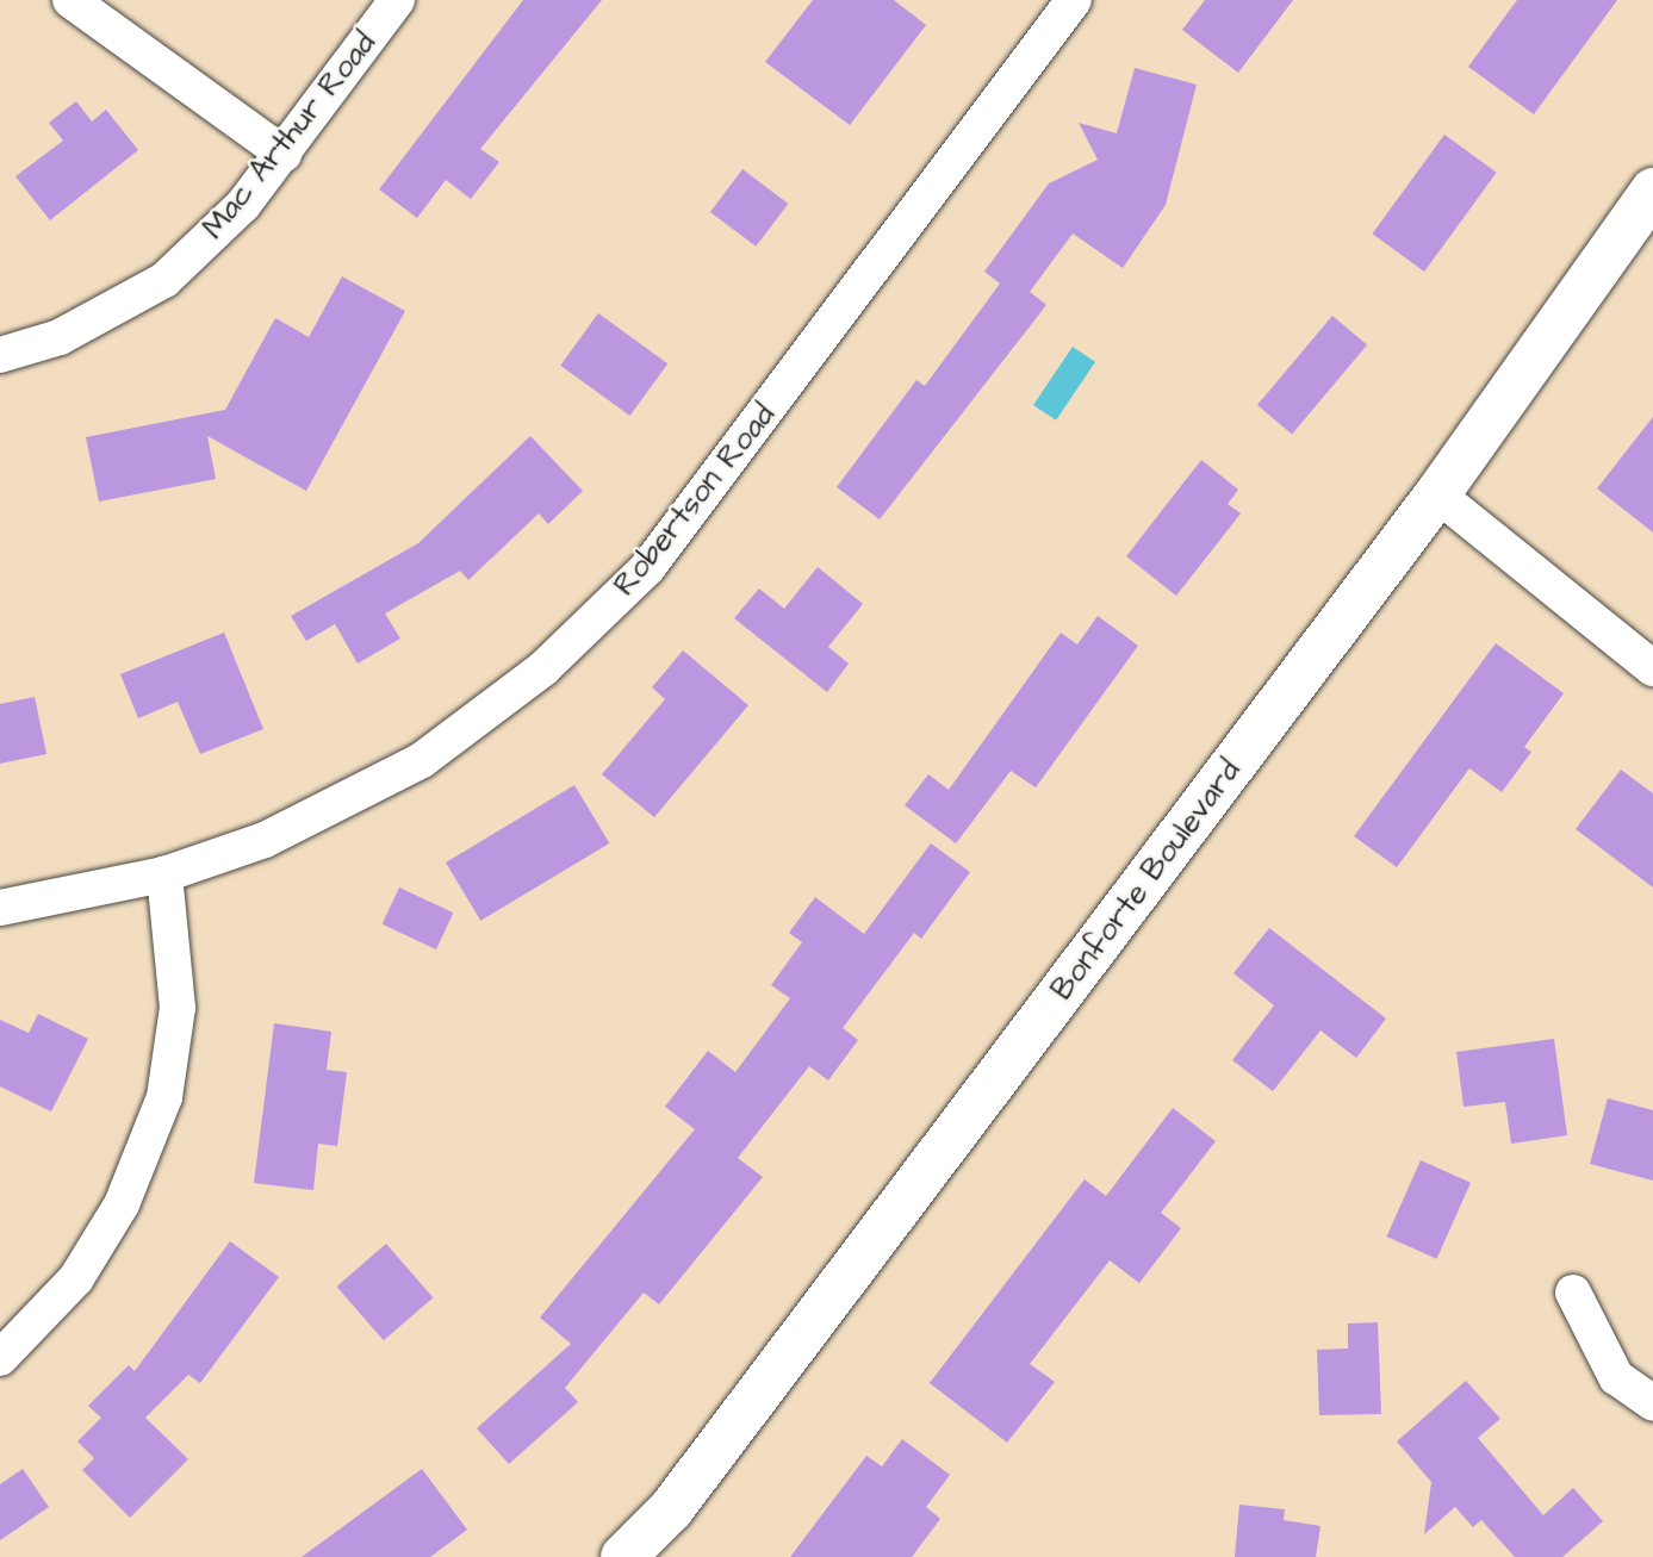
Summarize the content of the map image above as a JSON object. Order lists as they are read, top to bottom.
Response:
{
  "streets": {
    "main road": ["Bonforte Boulevard"],
    "street": ["Mac Arthur Road", "Robertson Road"]
  }
}
